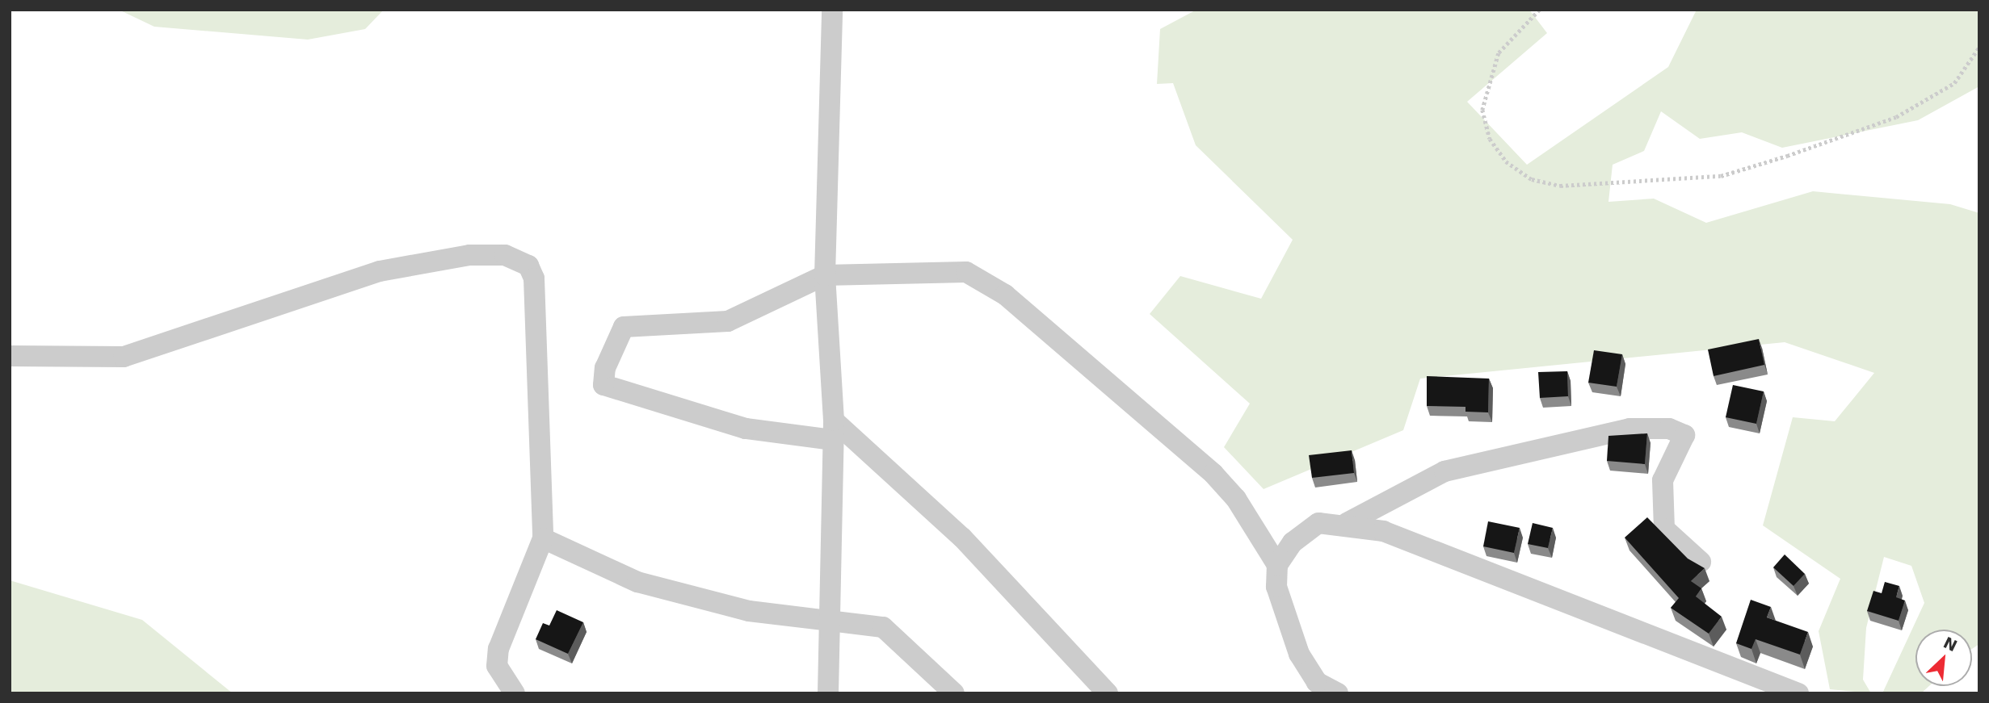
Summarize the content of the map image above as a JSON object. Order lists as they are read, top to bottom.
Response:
{
  "north": "top right"
}
